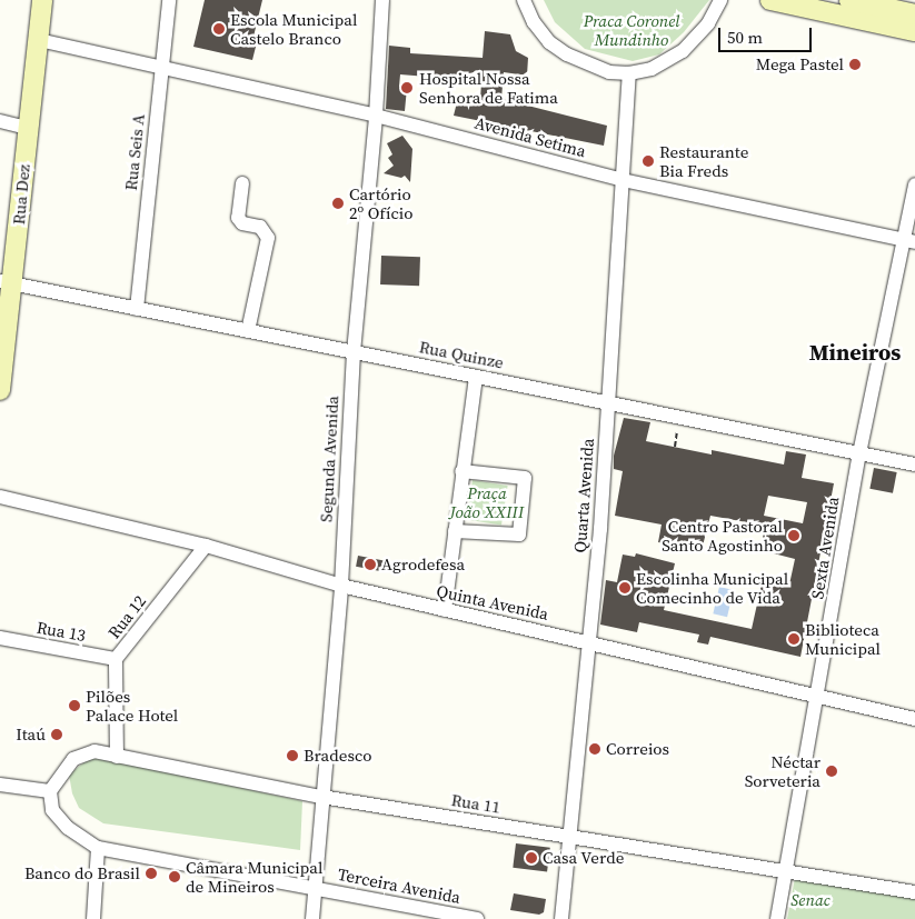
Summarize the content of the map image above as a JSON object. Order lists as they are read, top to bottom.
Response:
{
  "streets": {
    "street": [
      "Avenida Setima",
      "Rua Seis A",
      "Rua Dez",
      "Rua Quinze",
      "Segunda Avenida",
      "Quarta Avenida",
      "Sexta Avenida",
      "Quinta Avenida",
      "Rua 12",
      "Rua 13",
      "Rua 11",
      "Terceira Avenida"
    ]
  },
  "crossings": [
    ["Avenida Setima", "Rua Seis A"],
    ["Avenida Setima", "Rua Dez"],
    ["Avenida Setima", "Segunda Avenida"],
    ["Avenida Setima", "Quarta Avenida"],
    ["Avenida Setima", "Sexta Avenida"],
    ["Rua Seis A", "Rua Quinze"],
    ["Rua Dez", "Rua Quinze"],
    ["Rua Quinze", "Segunda Avenida"],
    ["Rua Quinze", "Quarta Avenida"],
    ["Rua Quinze", "Sexta Avenida"],
    ["Segunda Avenida", "Quinta Avenida"],
    ["Segunda Avenida", "Rua 11"],
    ["Segunda Avenida", "Terceira Avenida"],
    ["Quarta Avenida", "Quinta Avenida"],
    ["Quarta Avenida", "Rua 11"],
    ["Sexta Avenida", "Quinta Avenida"],
    ["Sexta Avenida", "Rua 11"],
    ["Quinta Avenida", "Rua 12"],
    ["Rua 12", "Rua 13"],
    ["Rua 12", "Rua 11"],
    ["Rua 11", "Terceira Avenida"]
  ],
  "districts": ["Mineiros"],
  "parks": ["Praca Coronel Mundinho", "Praça João XXIII", "Senac"],
  "places": [
    "Escola Municipal Castelo Branco",
    "Mega Pastel",
    "Hospital Nossa Senhora de Fatima",
    "Restaurante Bia Freds",
    "Cartório 2º Ofício",
    "Centro Pastoral Santo Agostinho",
    "Agrodefesa",
    "Escolinha Municipal Comecinho de Vida",
    "Biblioteca Municipal",
    "Pilões Palace Hotel",
    "Itaú",
    "Correios",
    "Bradesco",
    "Néctar Sorveteria",
    "Casa Verde",
    "Banco do Brasil",
    "Câmara Municipal de Mineiros"
  ],
  "scale_bar": "50 m"
}
